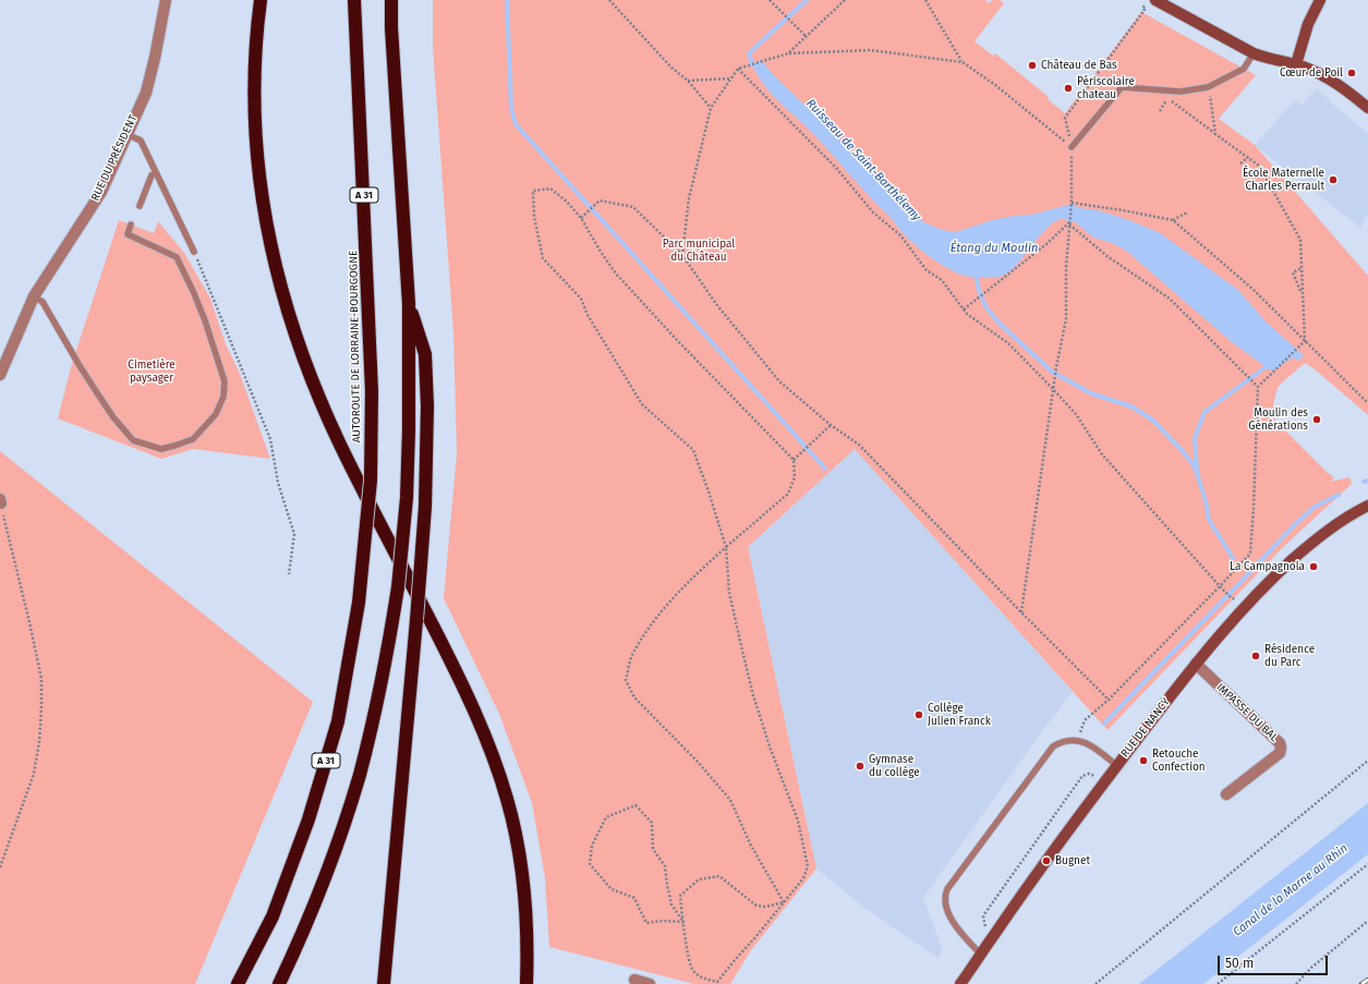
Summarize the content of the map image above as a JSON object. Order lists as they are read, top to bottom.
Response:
{
  "streets": {
    "highway": ["A 31", "AUTOROUTE DE LORRAINE-BOURGOGNE"],
    "main road": ["RUE DE NANCY"],
    "street": ["RUE DU PRÉSIDENT", "IMPASSE DU BAL"]
  },
  "crossings": [
    ["IMPASSE DU BAL", "RUE DE NANCY"]
  ],
  "water": ["Ruisseau de Saint-Barthélemy", "Étang du Moulin", "Canal de la Marne au Rhin"],
  "parks": ["Parc municipal du Château", "Cimetière paysager"],
  "places": [
    "Château de Bas",
    "Cœur de Poil",
    "Périscolaire chateau",
    "École Maternelle Charles Perrault",
    "Moulin des Générations",
    "La Campagnola",
    "Résidence du Parc",
    "Collège Julien Franck",
    "Retouche Confection",
    "Gymnase du collège",
    "Bugnet"
  ],
  "scale_bar": "50 m"
}
